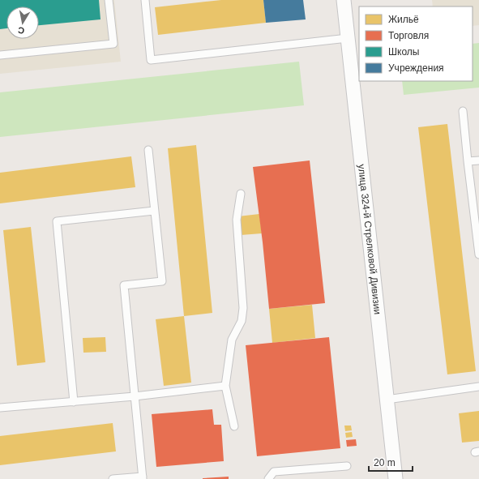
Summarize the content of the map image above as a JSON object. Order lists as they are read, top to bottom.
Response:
{
  "streets": {
    "street": ["улица 324-й Стрелковой Дивизии"]
  },
  "legend": [
    "Жильё",
    "Торговля",
    "Школы",
    "Учреждения"
  ],
  "scale_bar": "20 m",
  "north": "bottom"
}
